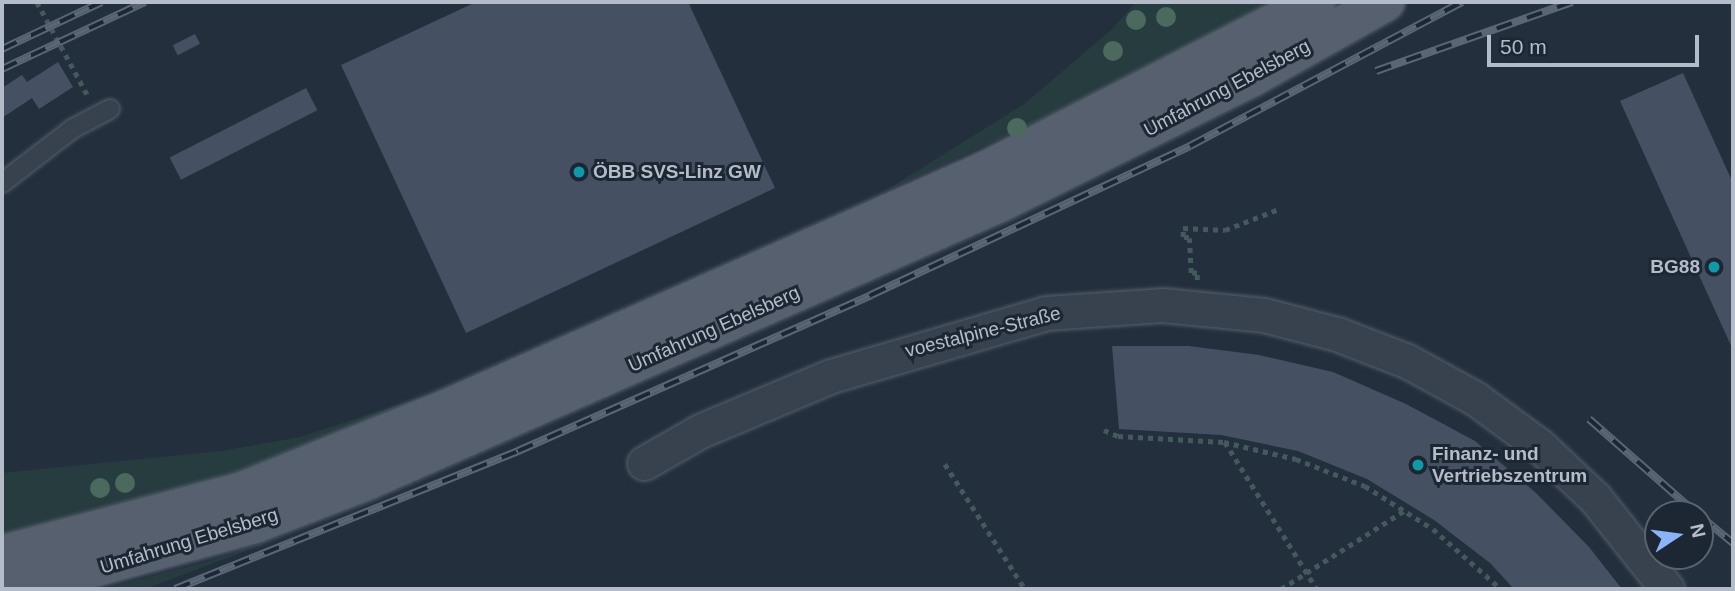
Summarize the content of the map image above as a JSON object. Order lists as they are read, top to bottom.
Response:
{
  "streets": {
    "main road": ["Umfahrung Ebelsberg"],
    "street": ["voestalpine-Straße"]
  },
  "places": ["ÖBB SVS-Linz GW", "BG88", "Finanz- und Vertriebszentrum"],
  "scale_bar": "50 m",
  "north": "right"
}
